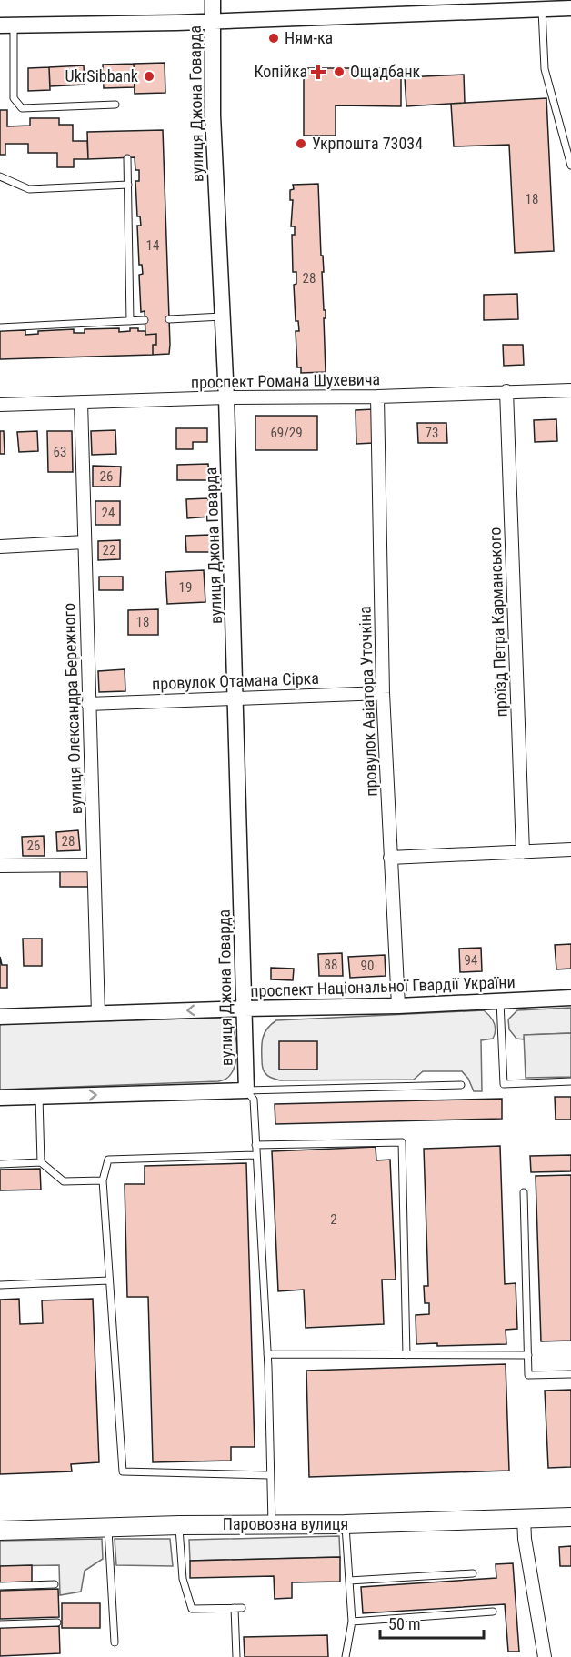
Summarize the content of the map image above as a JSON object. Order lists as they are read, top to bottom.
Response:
{
  "streets": {
    "main road": ["Паровозна вулиця"],
    "street": [
      "вулиця Джона Говарда",
      "проспект Романа Шухевича",
      "проїзд Петра Карманського",
      "провулок Отамана Сірка",
      "провулок Авіатора Уточкіна",
      "вулиця Олександра Бережного",
      "проспект Національної Гвардії України"
    ]
  },
  "crossings": [
    ["вулиця Джона Говарда", "проспект Романа Шухевича"],
    ["вулиця Джона Говарда", "провулок Отамана Сірка"],
    ["вулиця Джона Говарда", "проспект Національної Гвардії України"],
    ["проспект Романа Шухевича", "проїзд Петра Карманського"],
    ["проспект Романа Шухевича", "провулок Авіатора Уточкіна"],
    ["проспект Романа Шухевича", "вулиця Олександра Бережного"],
    ["провулок Отамана Сірка", "провулок Авіатора Уточкіна"],
    ["провулок Отамана Сірка", "вулиця Олександра Бережного"],
    ["провулок Авіатора Уточкіна", "проспект Національної Гвардії України"],
    ["вулиця Олександра Бережного", "проспект Національної Гвардії України"]
  ],
  "places": {
    "other": [
      "Ням-ка",
      "Ощадбанк",
      "UkrSibbank",
      "Укрпошта 73034"
    ],
    "health": ["Копійка"]
  },
  "house_numbers": [
    "18",
    "14",
    "28",
    "69/29",
    "73",
    "63",
    "26",
    "24",
    "22",
    "19",
    "18",
    "28",
    "26",
    "94",
    "88",
    "90",
    "2"
  ],
  "scale_bar": "50 m"
}
